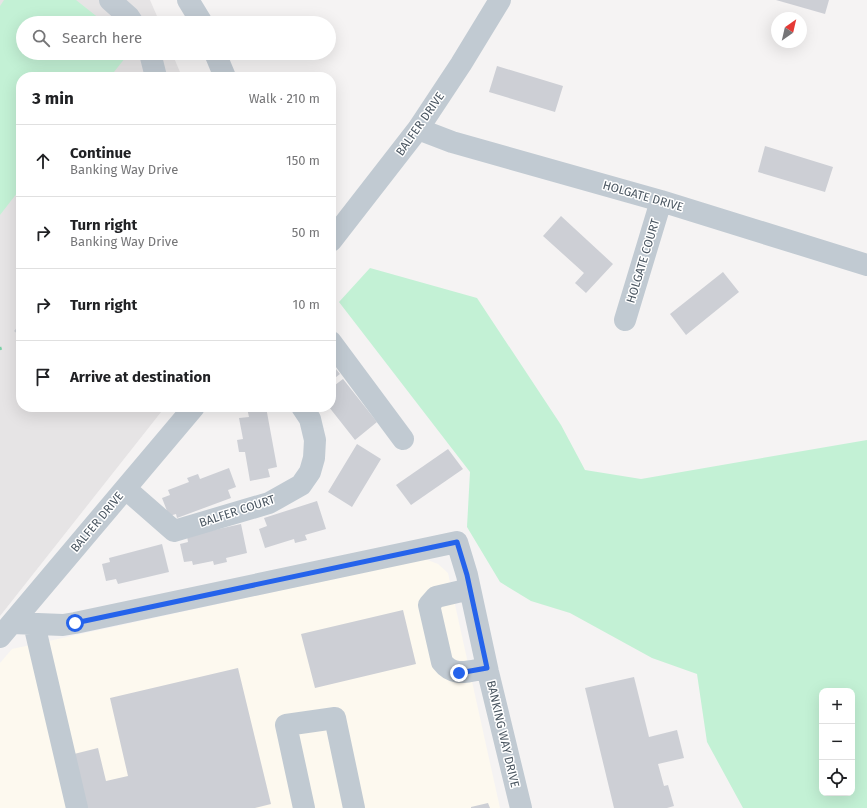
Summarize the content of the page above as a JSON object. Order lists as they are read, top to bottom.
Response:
{
  "streets": {
    "street": [
      "BALFER DRIVE",
      "HOLGATE DRIVE",
      "HOLGATE COURT",
      "BALFER COURT",
      "BANKING WAY DRIVE"
    ]
  },
  "crossings": [
    ["BALFER DRIVE", "HOLGATE DRIVE"],
    ["BALFER DRIVE", "BALFER COURT"],
    ["BALFER DRIVE", "BANKING WAY DRIVE"],
    ["HOLGATE DRIVE", "HOLGATE COURT"]
  ],
  "north": "top right",
  "page": {
    "search": "Search here",
    "heading": ["3 min", "Walk · 210 m"],
    "list": [
      ["Continue", "Banking Way Drive", "150 m"],
      ["Turn right", "Banking Way Drive", "50 m"],
      ["Turn right", "10 m"],
      "Arrive at destination"
    ],
    "map_buttons": ["+", "−"]
  }
}
